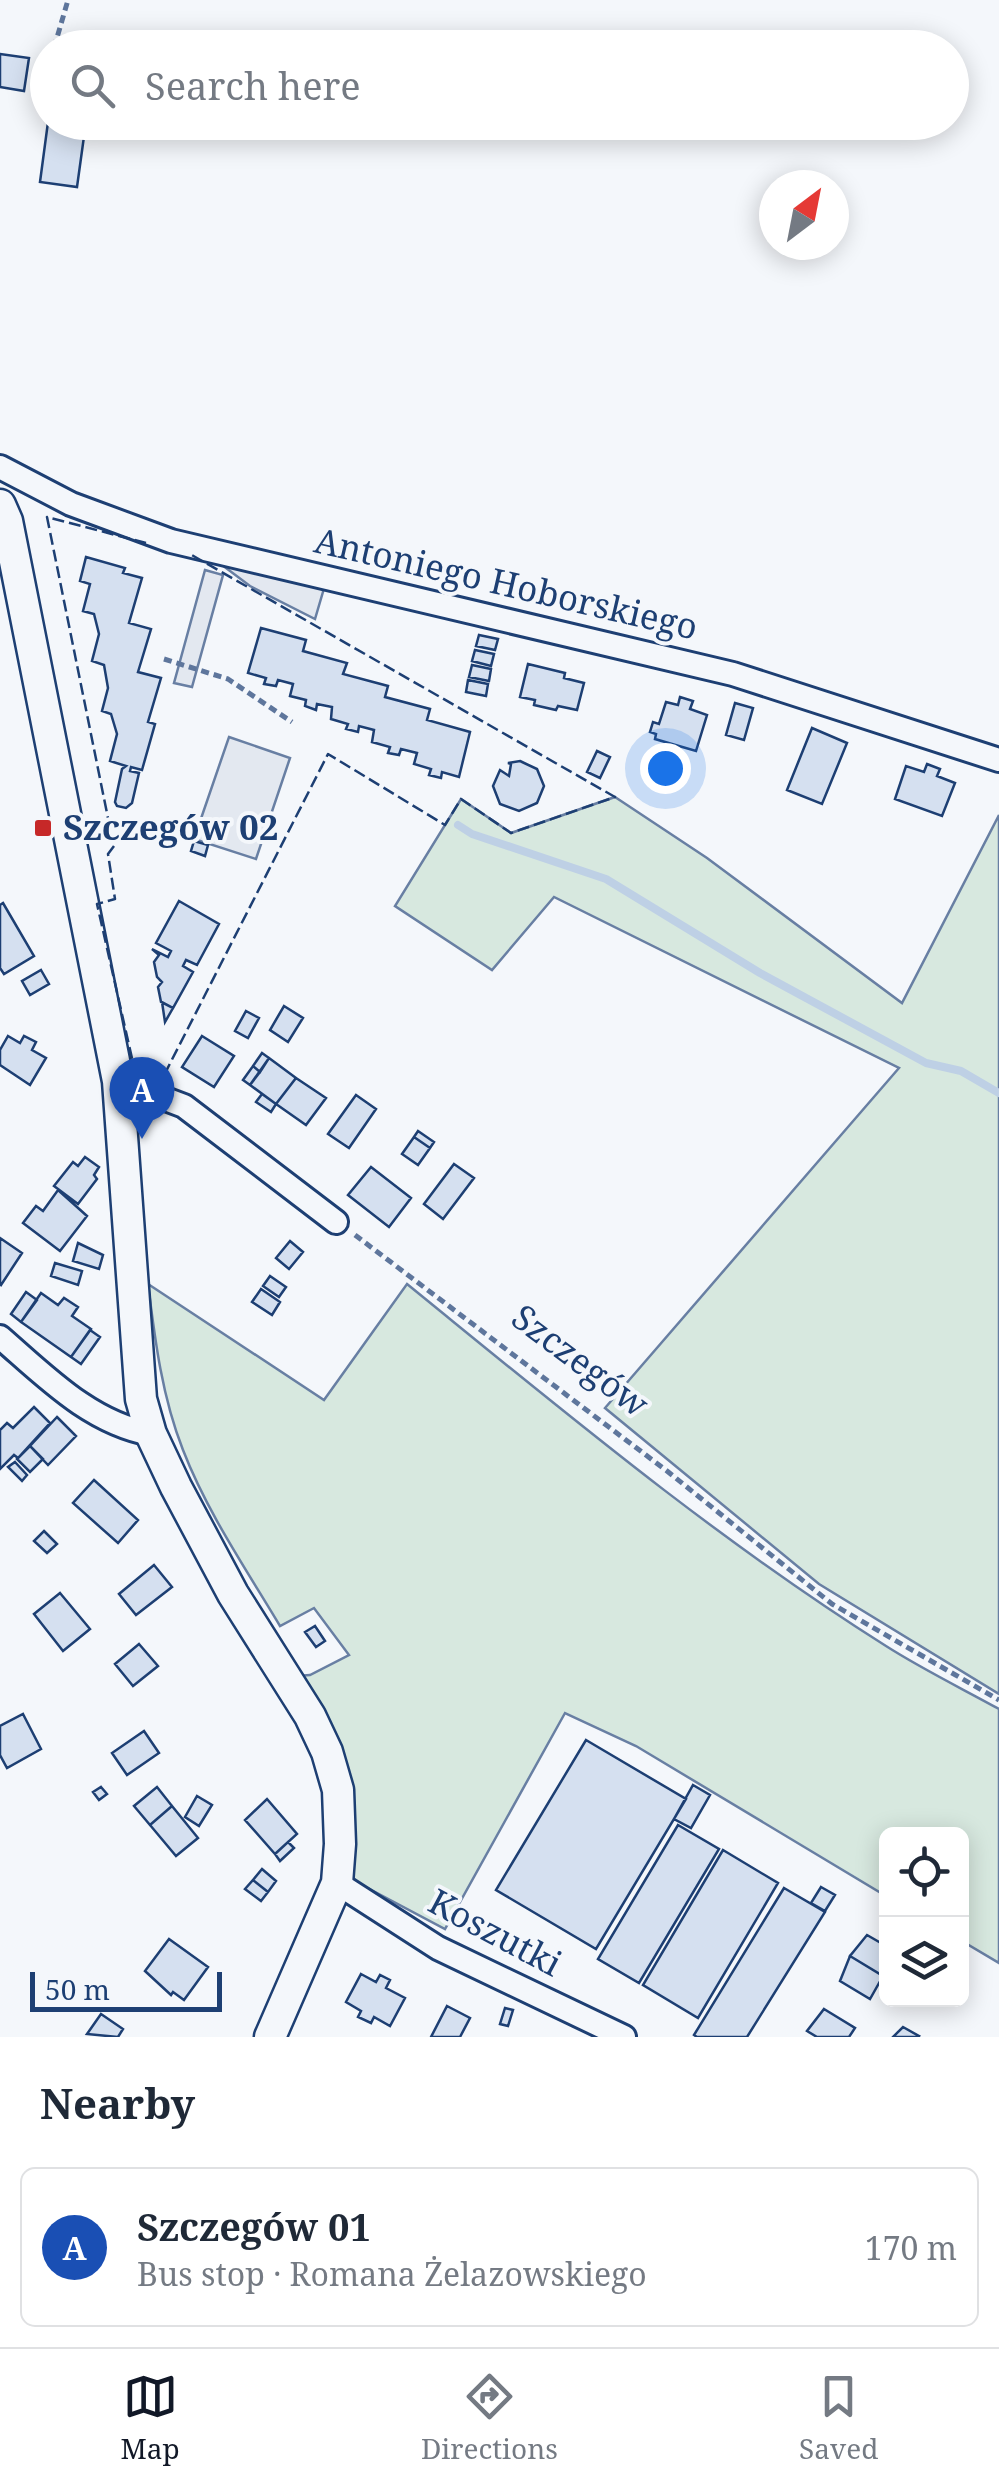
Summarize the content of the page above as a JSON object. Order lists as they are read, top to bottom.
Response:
{
  "streets": {
    "street": ["Antoniego Hoborskiego", "Koszutki"],
    "path": ["Szczegów"]
  },
  "places": {
    "transit": ["Szczegów 02"]
  },
  "scale_bar": "50 m",
  "north": "top right",
  "page": {
    "search": "Search here",
    "pins": "A",
    "scale": "50 m",
    "heading": "Nearby",
    "list": [
      {
        "mark": "A",
        "name": "Szczegów 01",
        "note": "Bus stop · Romana Żelazowskiego",
        "value": "170 m"
      }
    ],
    "nav": ["Map", "Directions", "Saved"]
  }
}
